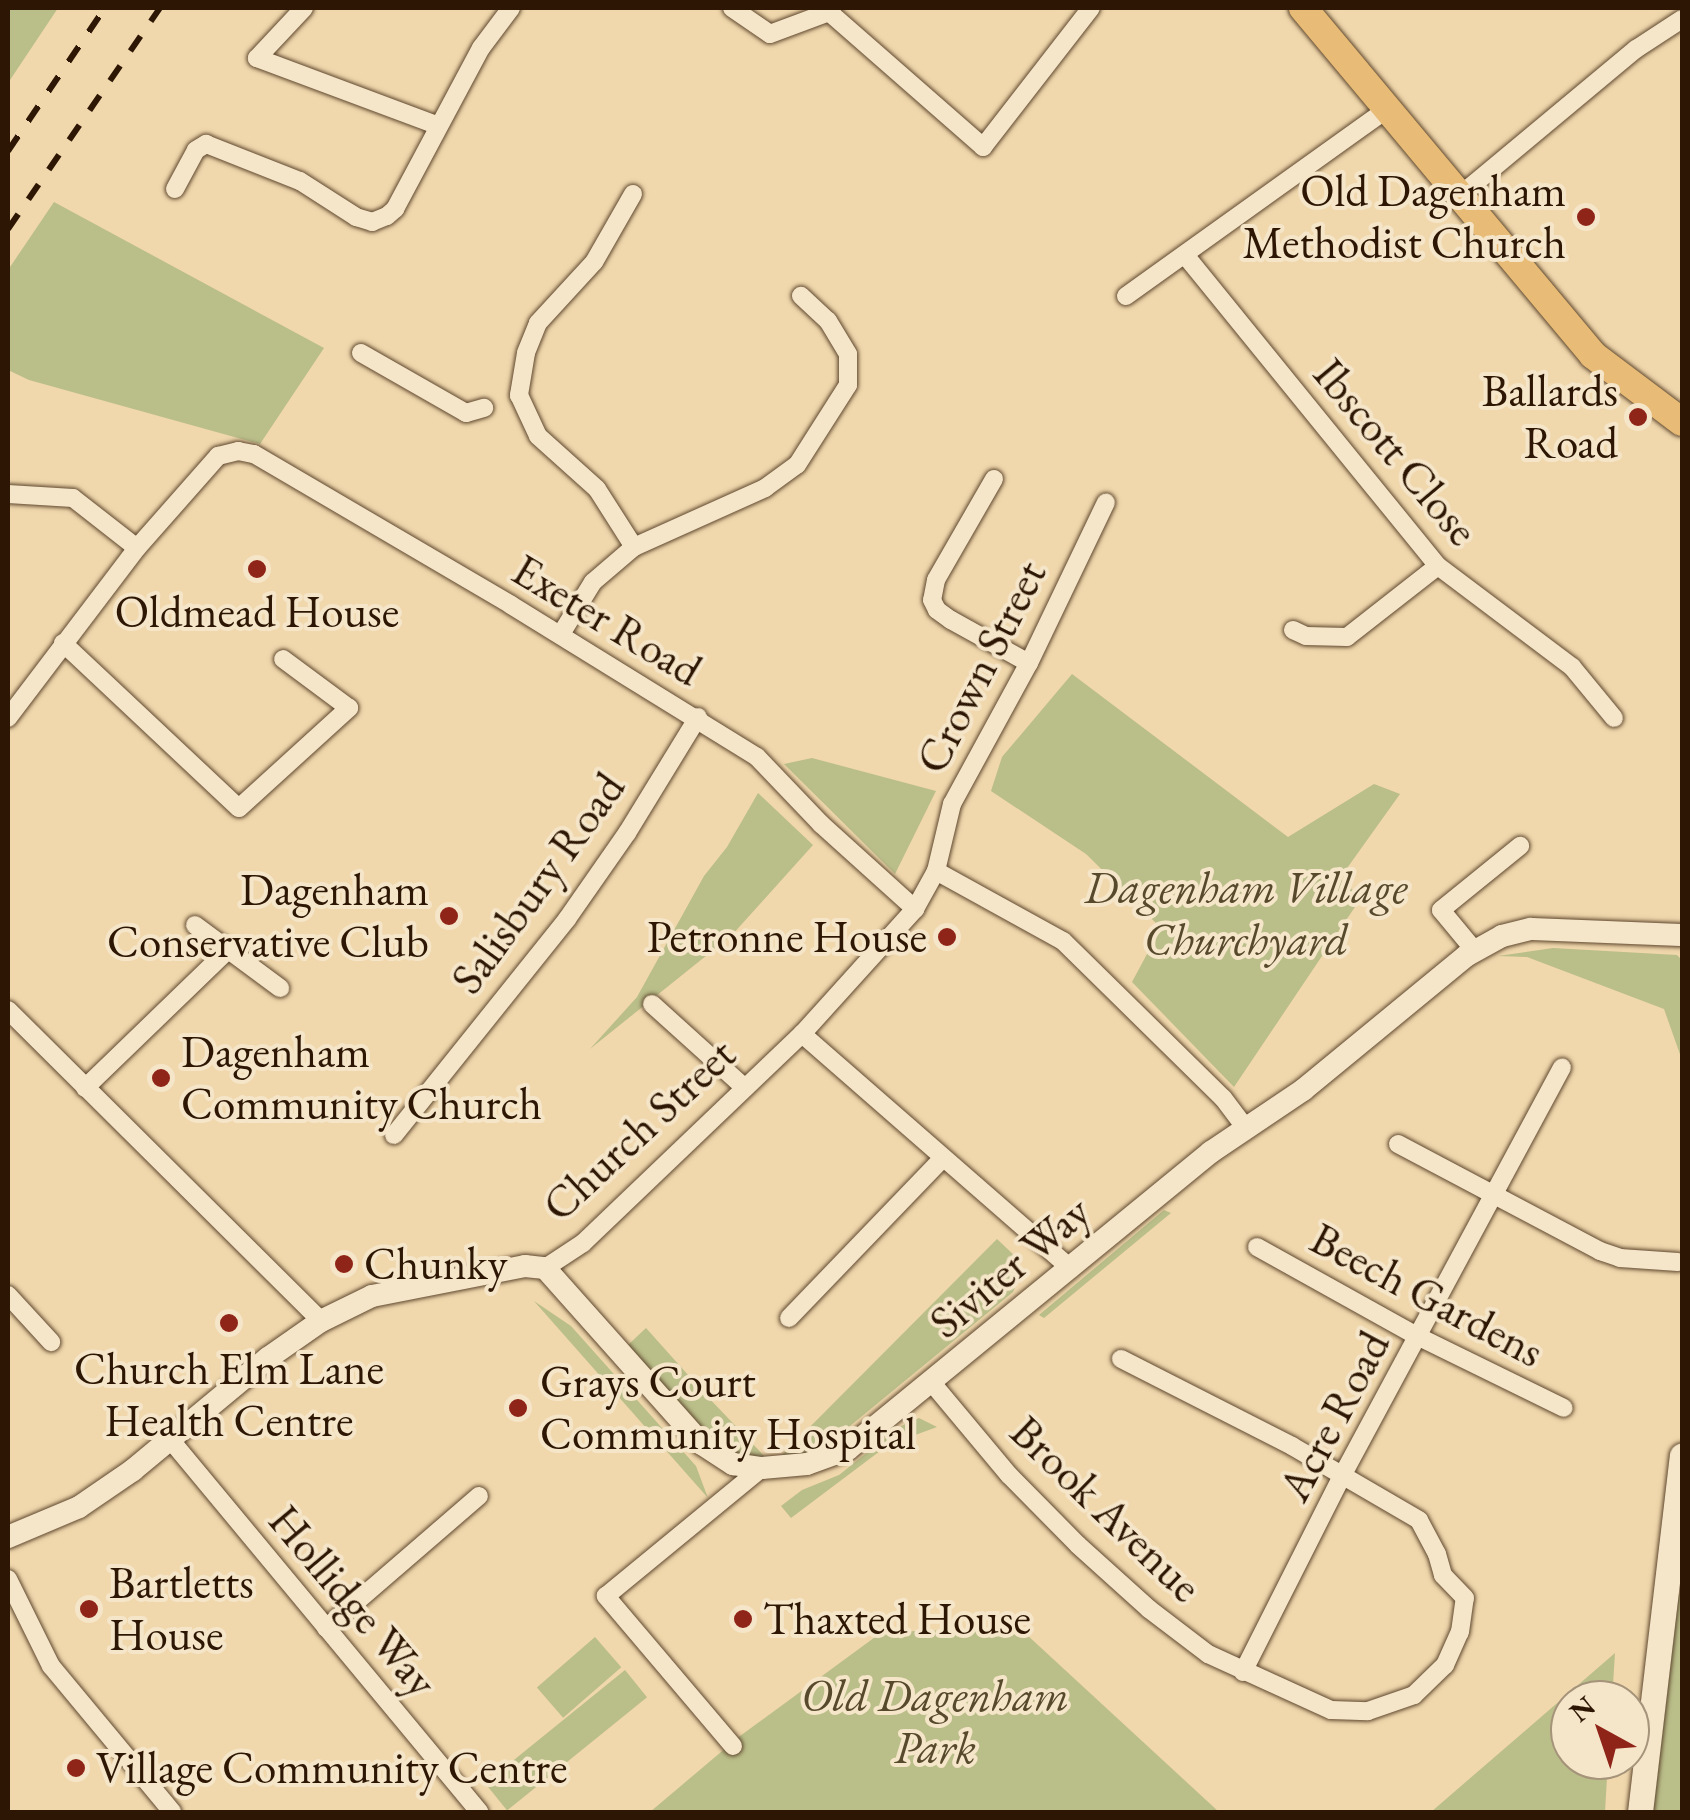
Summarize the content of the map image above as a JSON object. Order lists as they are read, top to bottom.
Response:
{
  "streets": {
    "street": [
      "Ibscott Close",
      "Exeter Road",
      "Crown Street",
      "Salisbury Road",
      "Church Street",
      "Siviter Way",
      "Beech Gardens",
      "Acre Road",
      "Brook Avenue",
      "Hollidge Way"
    ]
  },
  "crossings": [
    ["Exeter Road", "Salisbury Road"],
    ["Exeter Road", "Church Street"],
    ["Crown Street", "Church Street"],
    ["Church Street", "Siviter Way"],
    ["Church Street", "Hollidge Way"],
    ["Siviter Way", "Brook Avenue"],
    ["Beech Gardens", "Acre Road"],
    ["Acre Road", "Brook Avenue"]
  ],
  "parks": ["Dagenham Village Churchyard", "Old Dagenham Park"],
  "places": [
    "Old Dagenham Methodist Church",
    "Ballards Road",
    "Oldmead House",
    "Dagenham Conservative Club",
    "Petronne House",
    "Dagenham Community Church",
    "Chunky",
    "Church Elm Lane Health Centre",
    "Grays Court Community Hospital",
    "Bartletts House",
    "Thaxted House",
    "Village Community Centre"
  ],
  "north": "top left"
}
